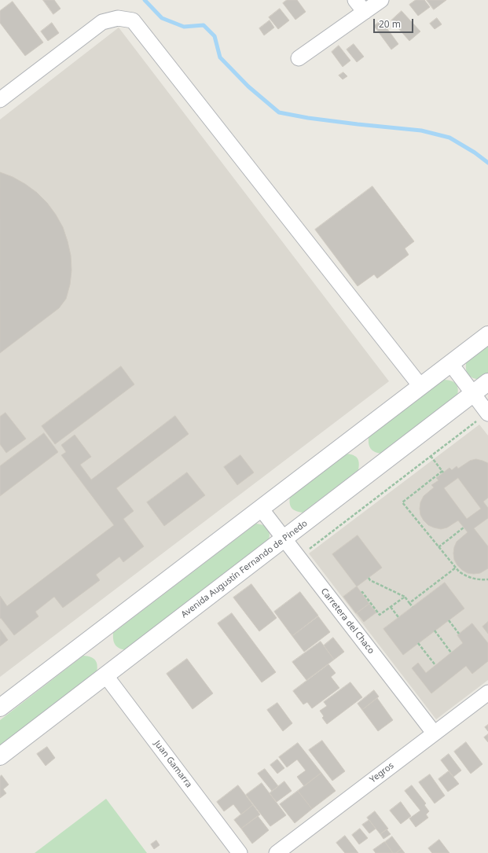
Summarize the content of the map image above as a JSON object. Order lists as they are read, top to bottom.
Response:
{
  "streets": {
    "street": [
      "Avenida Augustín Fernando de Pinedo",
      "Carretera del Chaco",
      "Juan Gamarra",
      "Yegros"
    ]
  },
  "crossings": [
    ["Avenida Augustín Fernando de Pinedo", "Carretera del Chaco"],
    ["Avenida Augustín Fernando de Pinedo", "Juan Gamarra"],
    ["Carretera del Chaco", "Yegros"]
  ],
  "scale_bar": "20 m"
}
